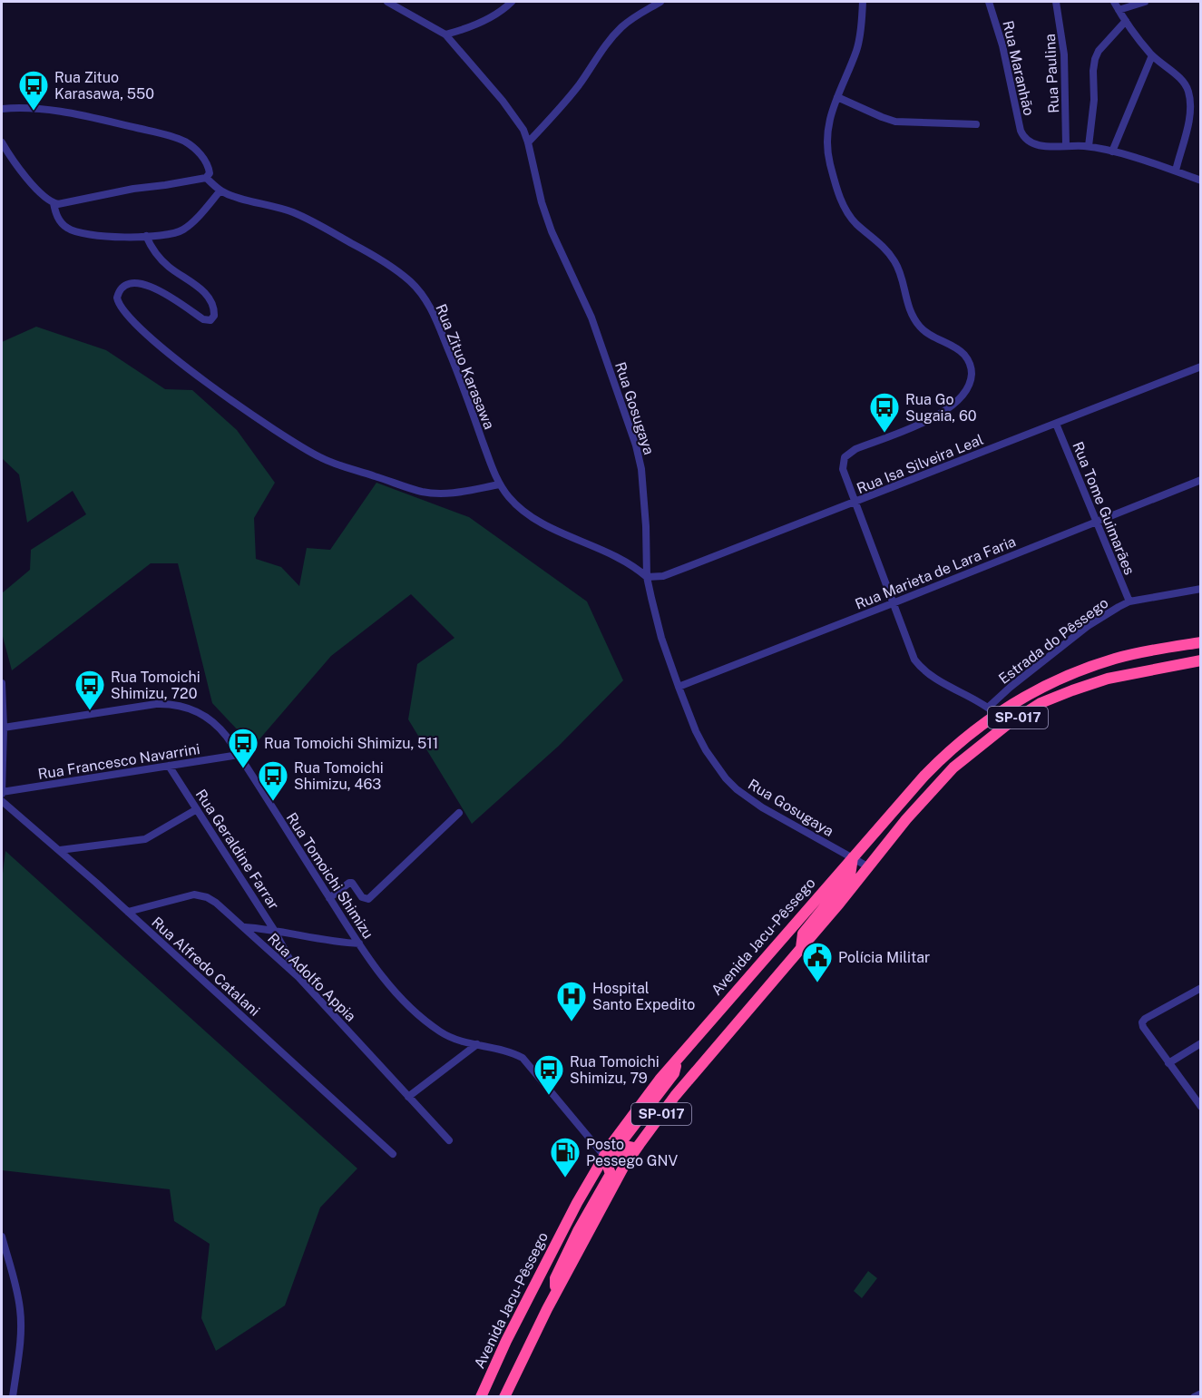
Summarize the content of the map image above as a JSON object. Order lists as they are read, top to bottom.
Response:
{
  "streets": {
    "highway": ["SP-017", "Avenida Jacu-Pêssego"],
    "street": [
      "Rua Maranhão",
      "Rua Paulina",
      "Rua Zituo Karasawa",
      "Rua Gosugaya",
      "Rua Isa Silveira Leal",
      "Rua Tome Guimarães",
      "Rua Marieta de Lara Faria",
      "Estrada do Pêssego",
      "Rua Francesco Navarrini",
      "Rua Geraldine Farrar",
      "Rua Tomoichi Shimizu",
      "Rua Alfredo Catalani",
      "Rua Adolfo Appia"
    ]
  },
  "crossings": [
    ["Rua Maranhão", "Rua Paulina"],
    ["Rua Zituo Karasawa", "Rua Gosugaya"],
    ["Rua Zituo Karasawa", "Rua Isa Silveira Leal"],
    ["Rua Gosugaya", "Rua Isa Silveira Leal"],
    ["Rua Gosugaya", "Rua Marieta de Lara Faria"],
    ["Rua Gosugaya", "SP-017"],
    ["Rua Gosugaya", "Avenida Jacu-Pêssego"],
    ["Rua Isa Silveira Leal", "Rua Tome Guimarães"],
    ["Rua Tome Guimarães", "Rua Marieta de Lara Faria"],
    ["Rua Tome Guimarães", "Estrada do Pêssego"],
    ["Estrada do Pêssego", "Avenida Jacu-Pêssego"],
    ["Rua Francesco Navarrini", "Rua Geraldine Farrar"],
    ["Rua Francesco Navarrini", "Rua Tomoichi Shimizu"],
    ["Rua Geraldine Farrar", "Rua Adolfo Appia"],
    ["Rua Tomoichi Shimizu", "Avenida Jacu-Pêssego"],
    ["Rua Alfredo Catalani", "Rua Adolfo Appia"]
  ],
  "places": {
    "bus stop": [
      "Rua Zituo Karasawa, 550",
      "Rua Go Sugaia, 60",
      "Rua Tomoichi Shimizu, 720",
      "Rua Tomoichi Shimizu, 511",
      "Rua Tomoichi Shimizu, 463",
      "Rua Tomoichi Shimizu, 79"
    ],
    "public building": ["Polícia Militar"],
    "hospital": ["Hospital Santo Expedito"],
    "fuel station": ["Posto Pessego GNV"]
  }
}
